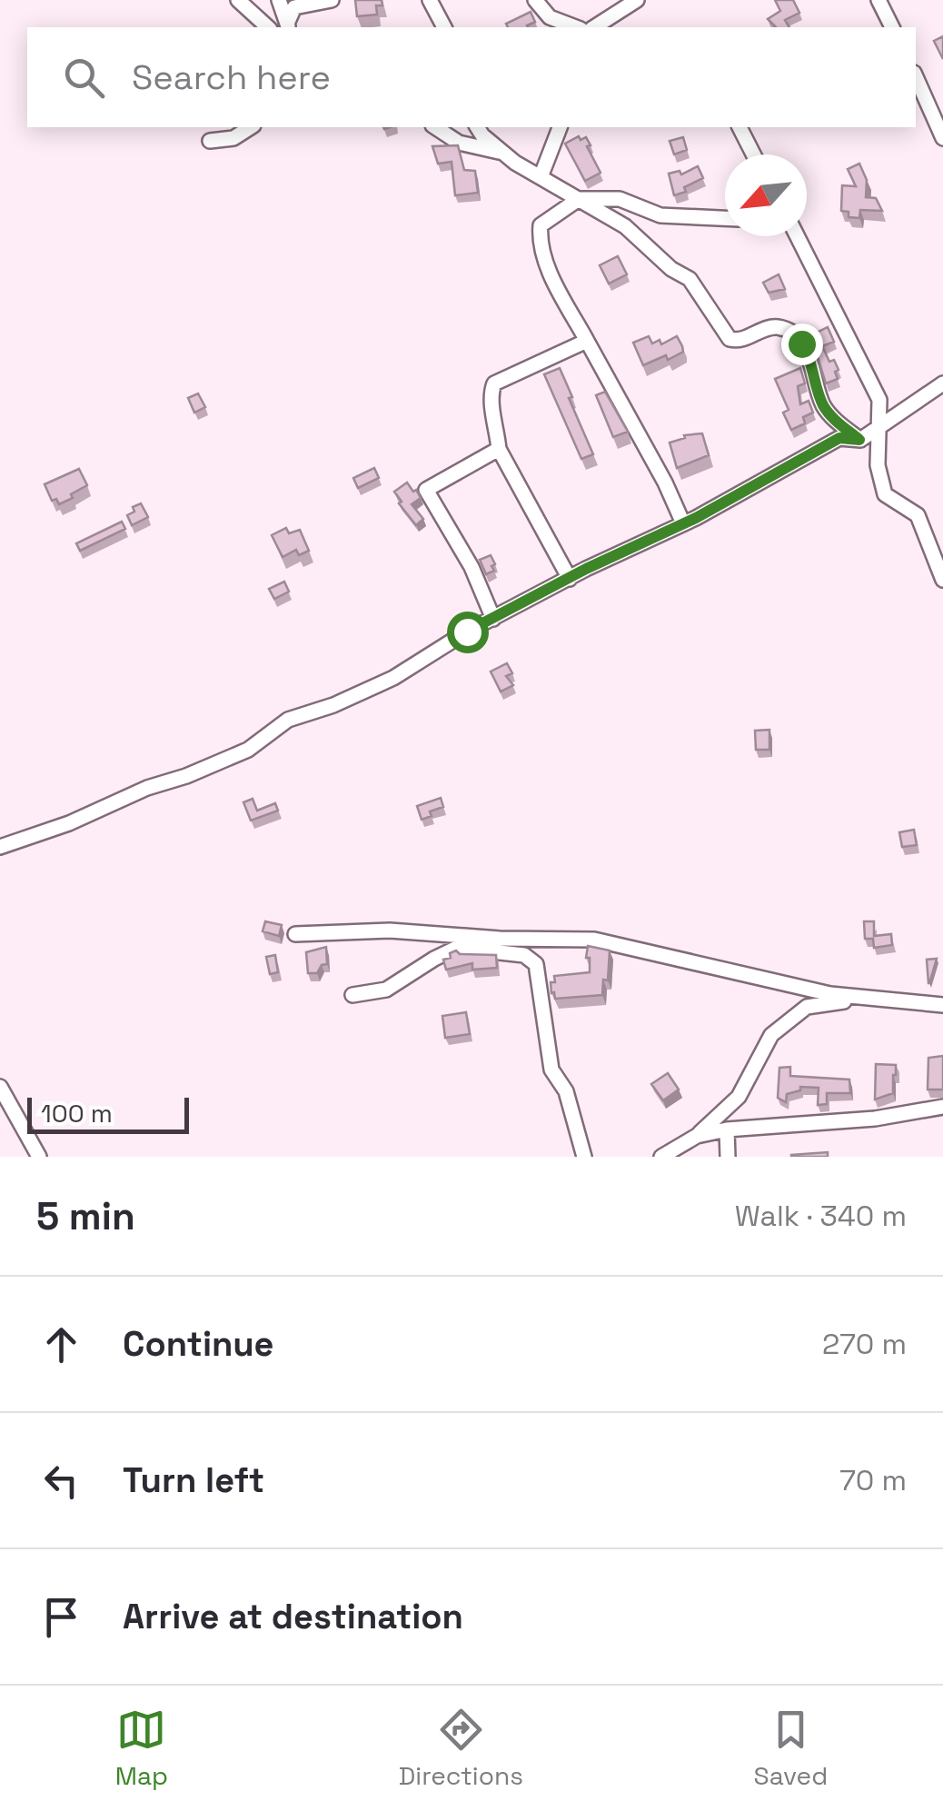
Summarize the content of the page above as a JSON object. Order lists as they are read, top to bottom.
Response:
{
  "scale_bar": "100 m",
  "north": "bottom left",
  "page": {
    "search": "Search here",
    "scale": "100 m",
    "heading": ["5 min", "Walk · 340 m"],
    "list": [
      ["Continue", "270 m"],
      ["Turn left", "70 m"],
      "Arrive at destination"
    ],
    "nav": ["Map", "Directions", "Saved"]
  }
}
